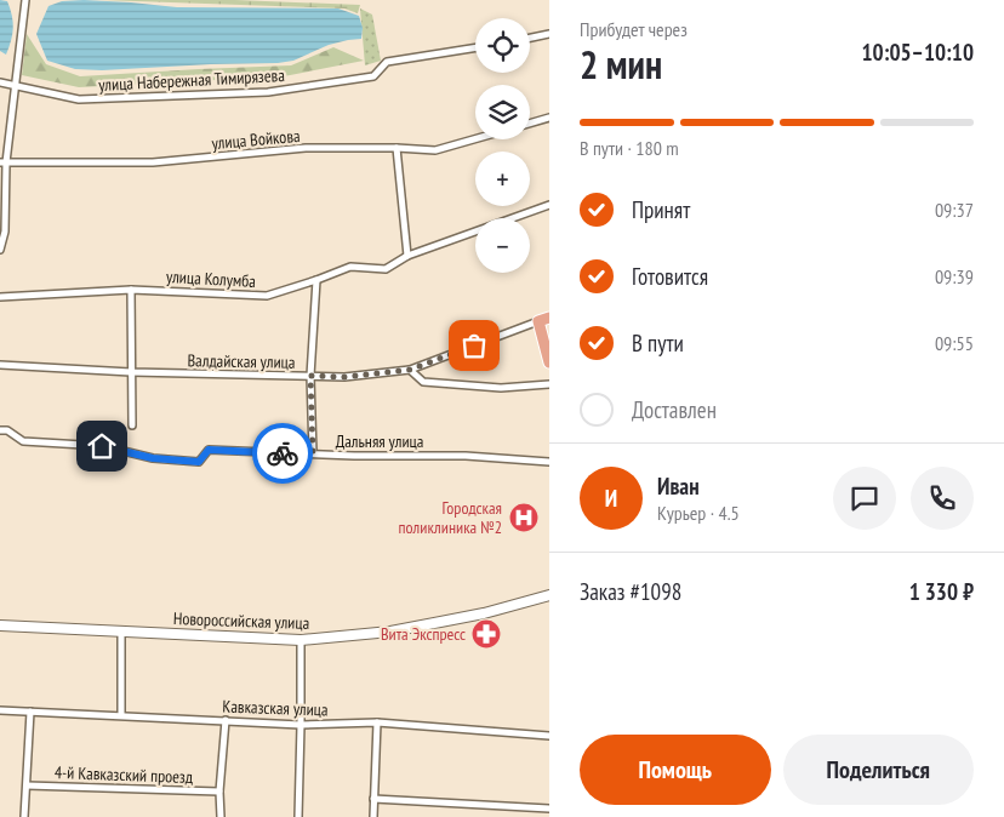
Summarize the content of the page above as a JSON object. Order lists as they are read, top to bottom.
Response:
{
  "streets": {
    "street": [
      "улица Набережная Тимирязева",
      "улица Войкова",
      "улица Колумба",
      "Валдайская улица",
      "Дальняя улица",
      "Новороссийская улица",
      "Кавказская улица",
      "4-й Кавказский проезд"
    ]
  },
  "places": {
    "hospital": ["Городская поликлиника №2"],
    "pharmacy": ["Вита Экспресс"]
  },
  "page": {
    "heading": ["2 мин", "Прибудет через", "10:05–10:10"],
    "panel": [
      "Иван",
      "Курьер · 4.5",
      "Заказ #1098",
      "1 330 ₽"
    ],
    "map_buttons": ["+", "−"],
    "bar": "В пути · 180 m",
    "list": [
      ["Принят", "09:37"],
      ["Готовится", "09:39"],
      ["В пути", "09:55"],
      "Доставлен"
    ],
    "round": "И",
    "buttons": ["Помощь", "Поделиться"]
  }
}
